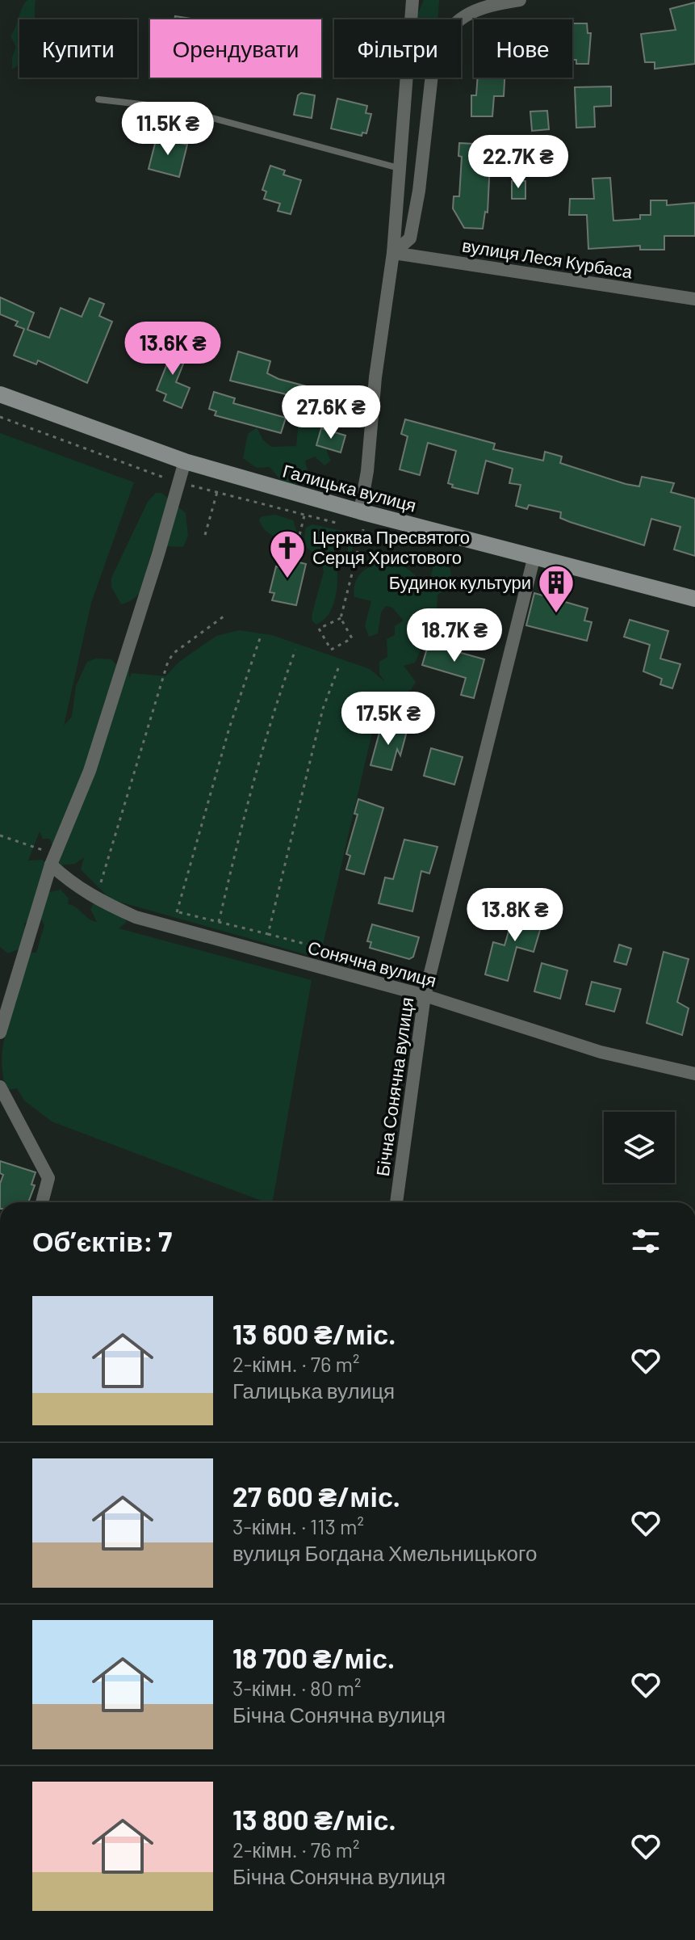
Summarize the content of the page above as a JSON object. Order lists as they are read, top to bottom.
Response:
{
  "streets": {
    "street": [
      "вулиця Леся Курбаса",
      "Галицька вулиця",
      "Сонячна вулиця",
      "Бічна Сонячна вулиця"
    ]
  },
  "crossings": [
    ["Галицька вулиця", "Бічна Сонячна вулиця"],
    ["Сонячна вулиця", "Бічна Сонячна вулиця"]
  ],
  "places": {
    "church": ["Церква Пресвятого Серця Христового"],
    "building": ["Будинок культури"]
  },
  "page": {
    "chip": [
      "Купити",
      "Орендувати",
      "Фільтри",
      "Нове"
    ],
    "price": [
      "11.5K ₴",
      "22.7K ₴",
      "13.6K ₴",
      "27.6K ₴",
      "18.7K ₴",
      "17.5K ₴",
      "13.8K ₴"
    ],
    "heading": "Об’єктів: 7",
    "list": [
      {
        "name": "13 600 ₴/міс.",
        "note": "2-кімн. · 76 m² · Галицька вулиця"
      },
      {
        "name": "27 600 ₴/міс.",
        "note": "3-кімн. · 113 m² · вулиця Богдана Хмельницького"
      },
      {
        "name": "18 700 ₴/міс.",
        "note": "3-кімн. · 80 m² · Бічна Сонячна вулиця"
      },
      {
        "name": "13 800 ₴/міс.",
        "note": "2-кімн. · 76 m² · Бічна Сонячна вулиця"
      }
    ]
  }
}
